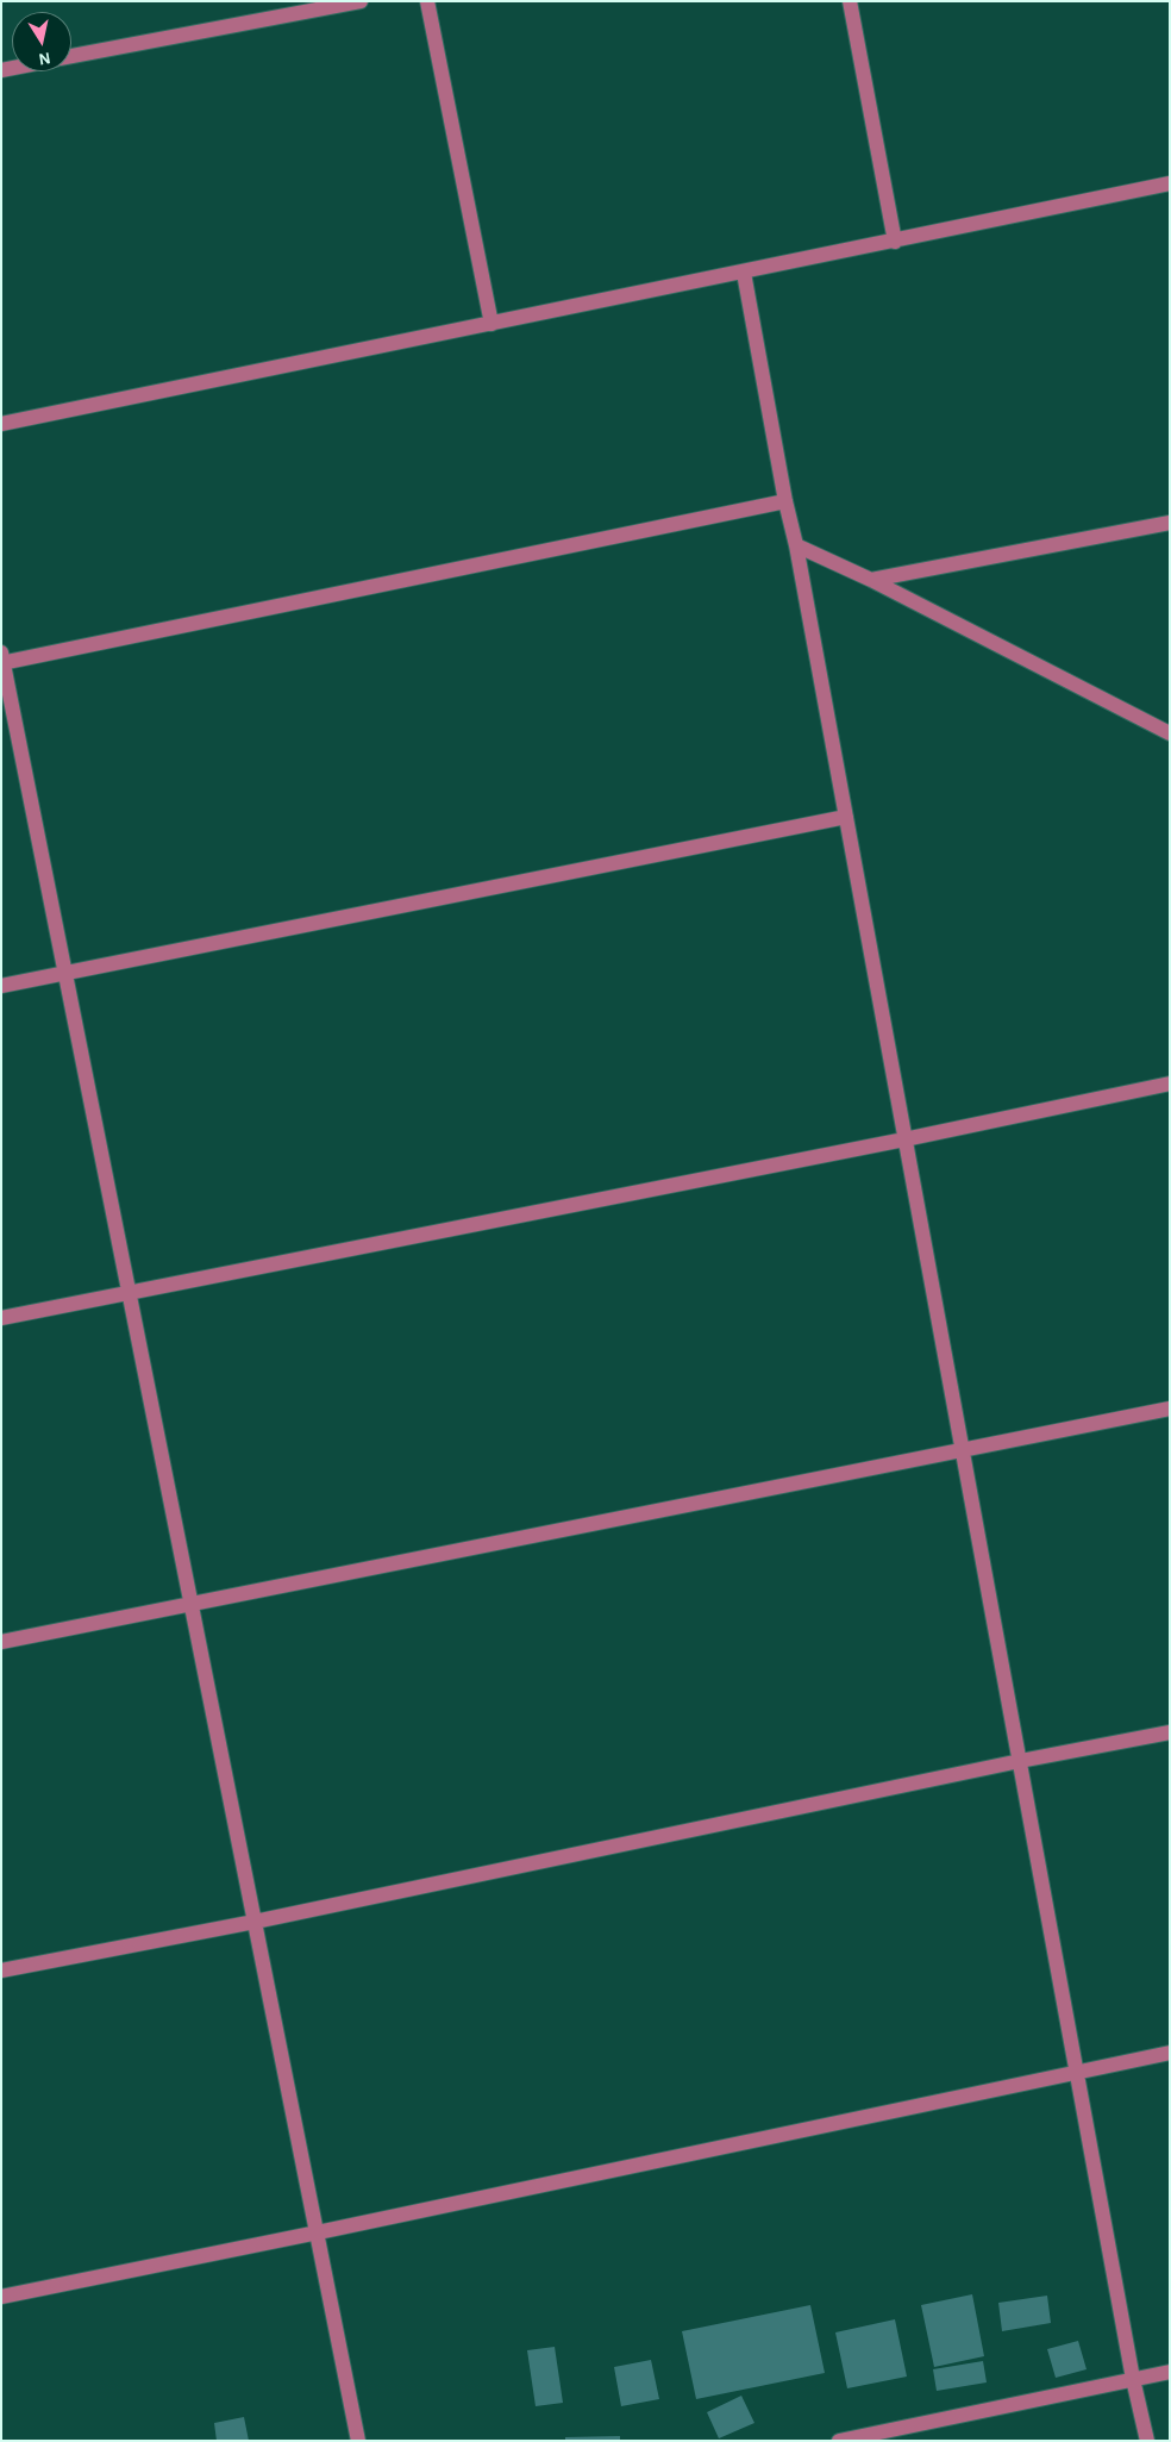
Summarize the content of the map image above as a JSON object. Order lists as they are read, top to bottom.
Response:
{
  "north": "bottom"
}
